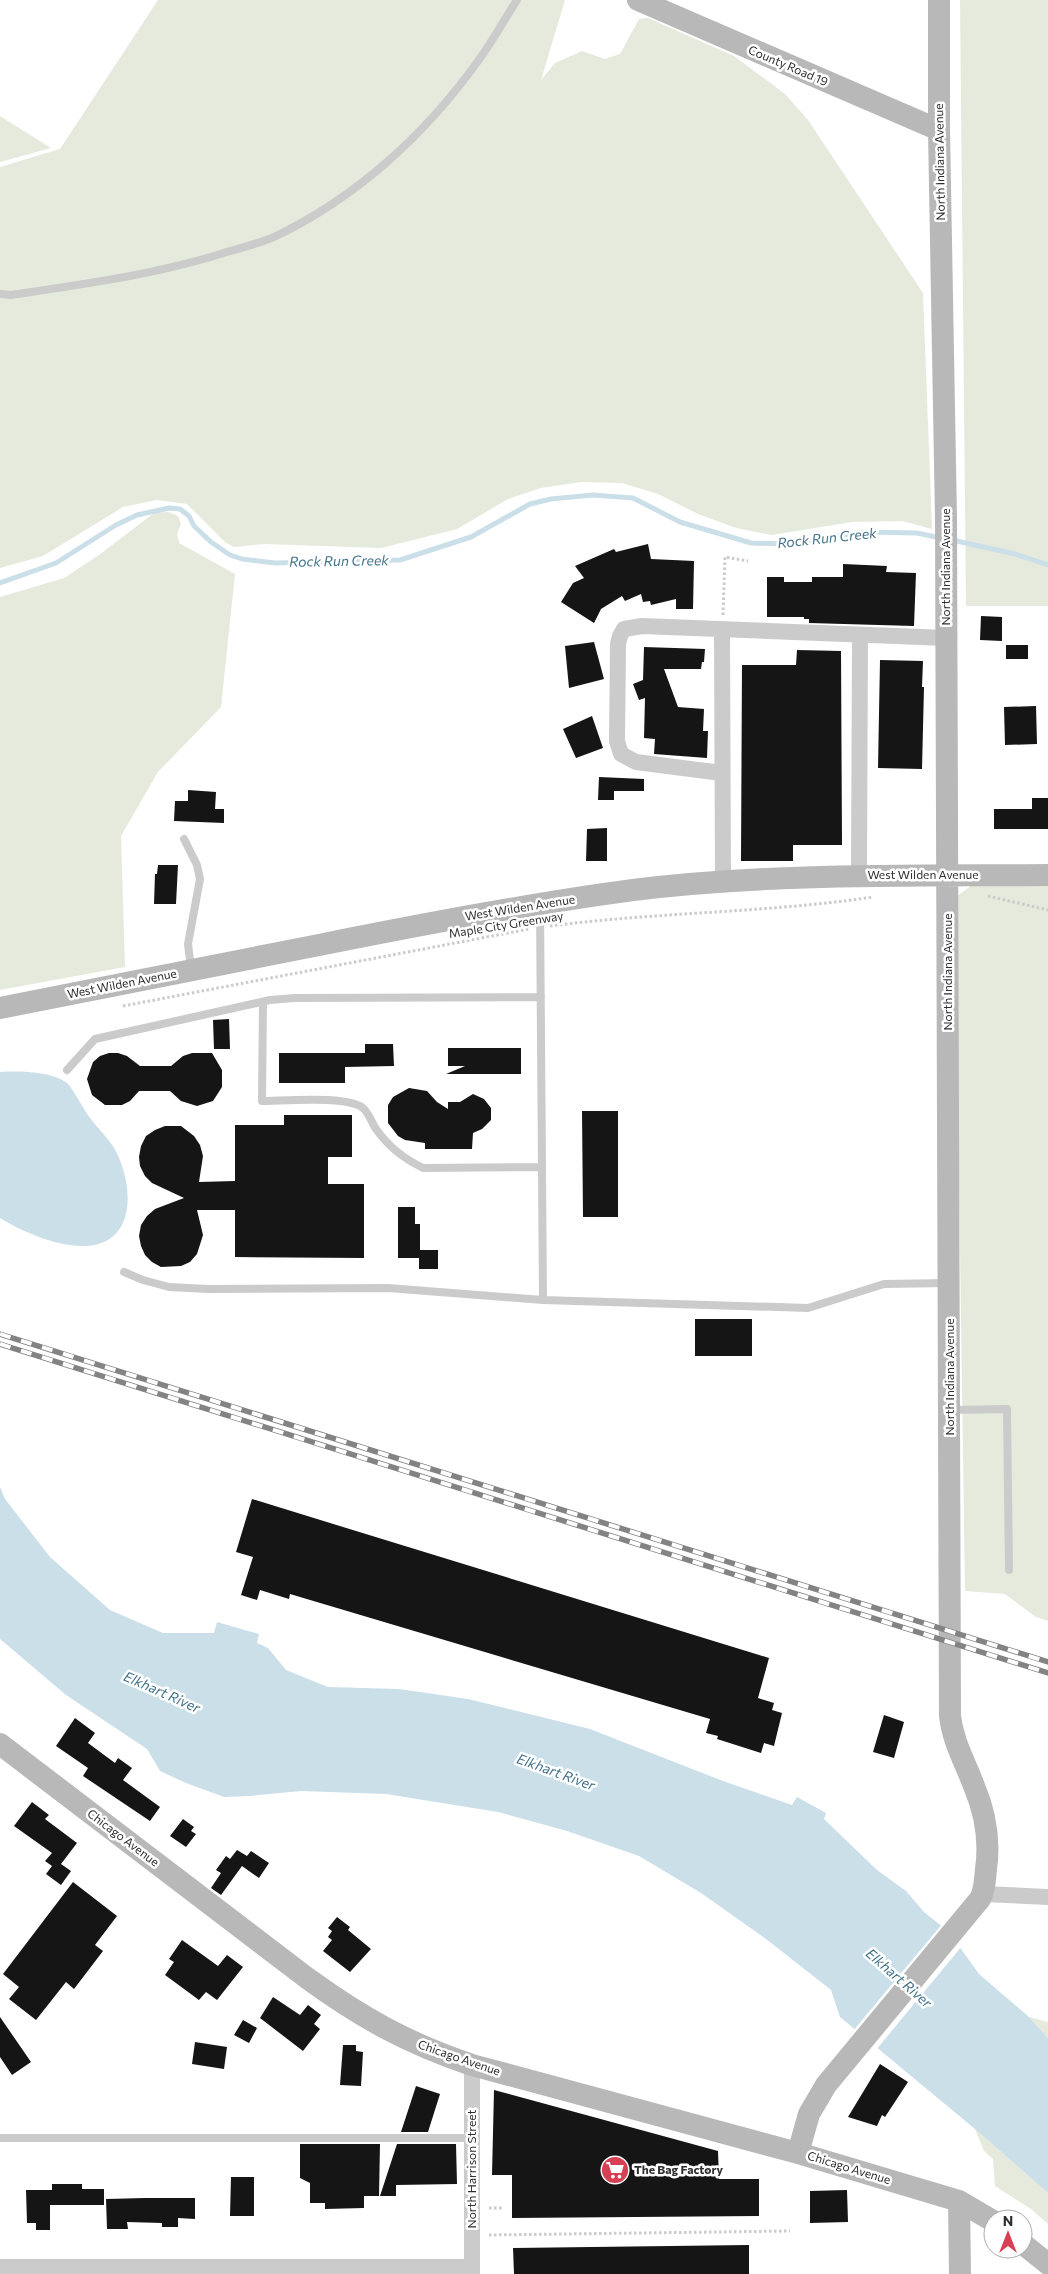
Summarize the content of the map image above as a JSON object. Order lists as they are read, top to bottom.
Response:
{
  "streets": {
    "street": [
      "County Road 19",
      "North Indiana Avenue",
      "West Wilden Avenue",
      "Chicago Avenue",
      "North Harrison Street"
    ],
    "path": ["Maple City Greenway"]
  },
  "crossings": [
    ["County Road 19", "North Indiana Avenue"],
    ["North Indiana Avenue", "West Wilden Avenue"],
    ["North Indiana Avenue", "Chicago Avenue"],
    ["Chicago Avenue", "North Harrison Street"]
  ],
  "water": ["Rock Run Creek", "Elkhart River"],
  "places": {
    "supermarket": ["The Bag Factory"]
  },
  "north": "top"
}
